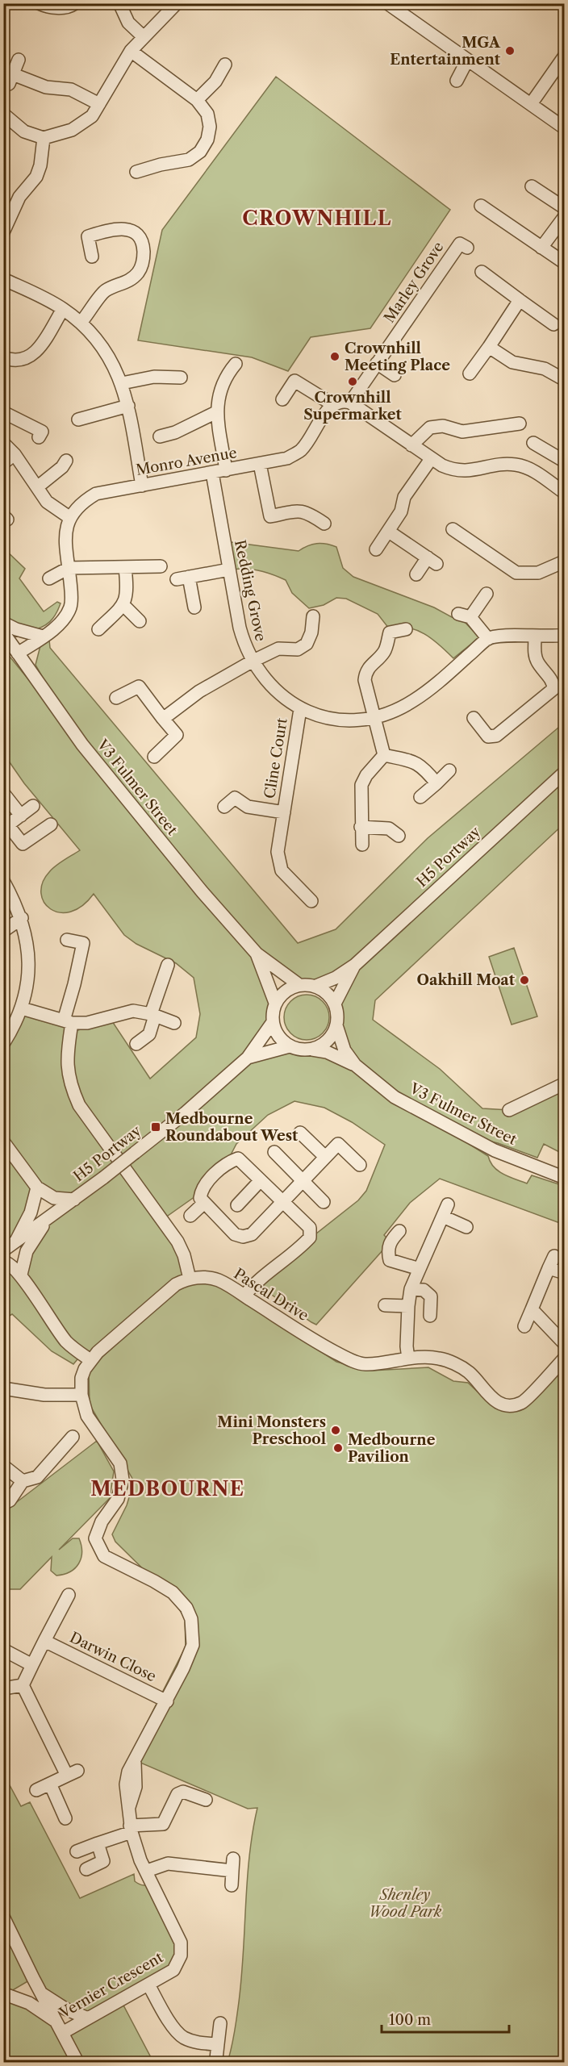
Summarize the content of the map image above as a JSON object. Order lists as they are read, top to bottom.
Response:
{
  "streets": {
    "street": [
      "Marley Grove",
      "Monro Avenue",
      "Redding Grove",
      "Cline Court",
      "V3 Fulmer Street",
      "H5 Portway",
      "Pascal Drive",
      "Darwin Close",
      "Vernier Crescent"
    ]
  },
  "crossings": [
    ["Marley Grove", "Monro Avenue"],
    ["Monro Avenue", "Redding Grove"],
    ["Redding Grove", "Cline Court"],
    ["V3 Fulmer Street", "H5 Portway"],
    ["Darwin Close", "Vernier Crescent"]
  ],
  "districts": ["CROWNHILL", "MEDBOURNE"],
  "parks": ["Shenley Wood Park"],
  "places": {
    "other": [
      "MGA Entertainment",
      "Crownhill Meeting Place",
      "Crownhill Supermarket",
      "Oakhill Moat",
      "Mini Monsters Preschool",
      "Medbourne Pavilion"
    ],
    "transit": ["Medbourne Roundabout West"]
  },
  "scale_bar": "100 m"
}
